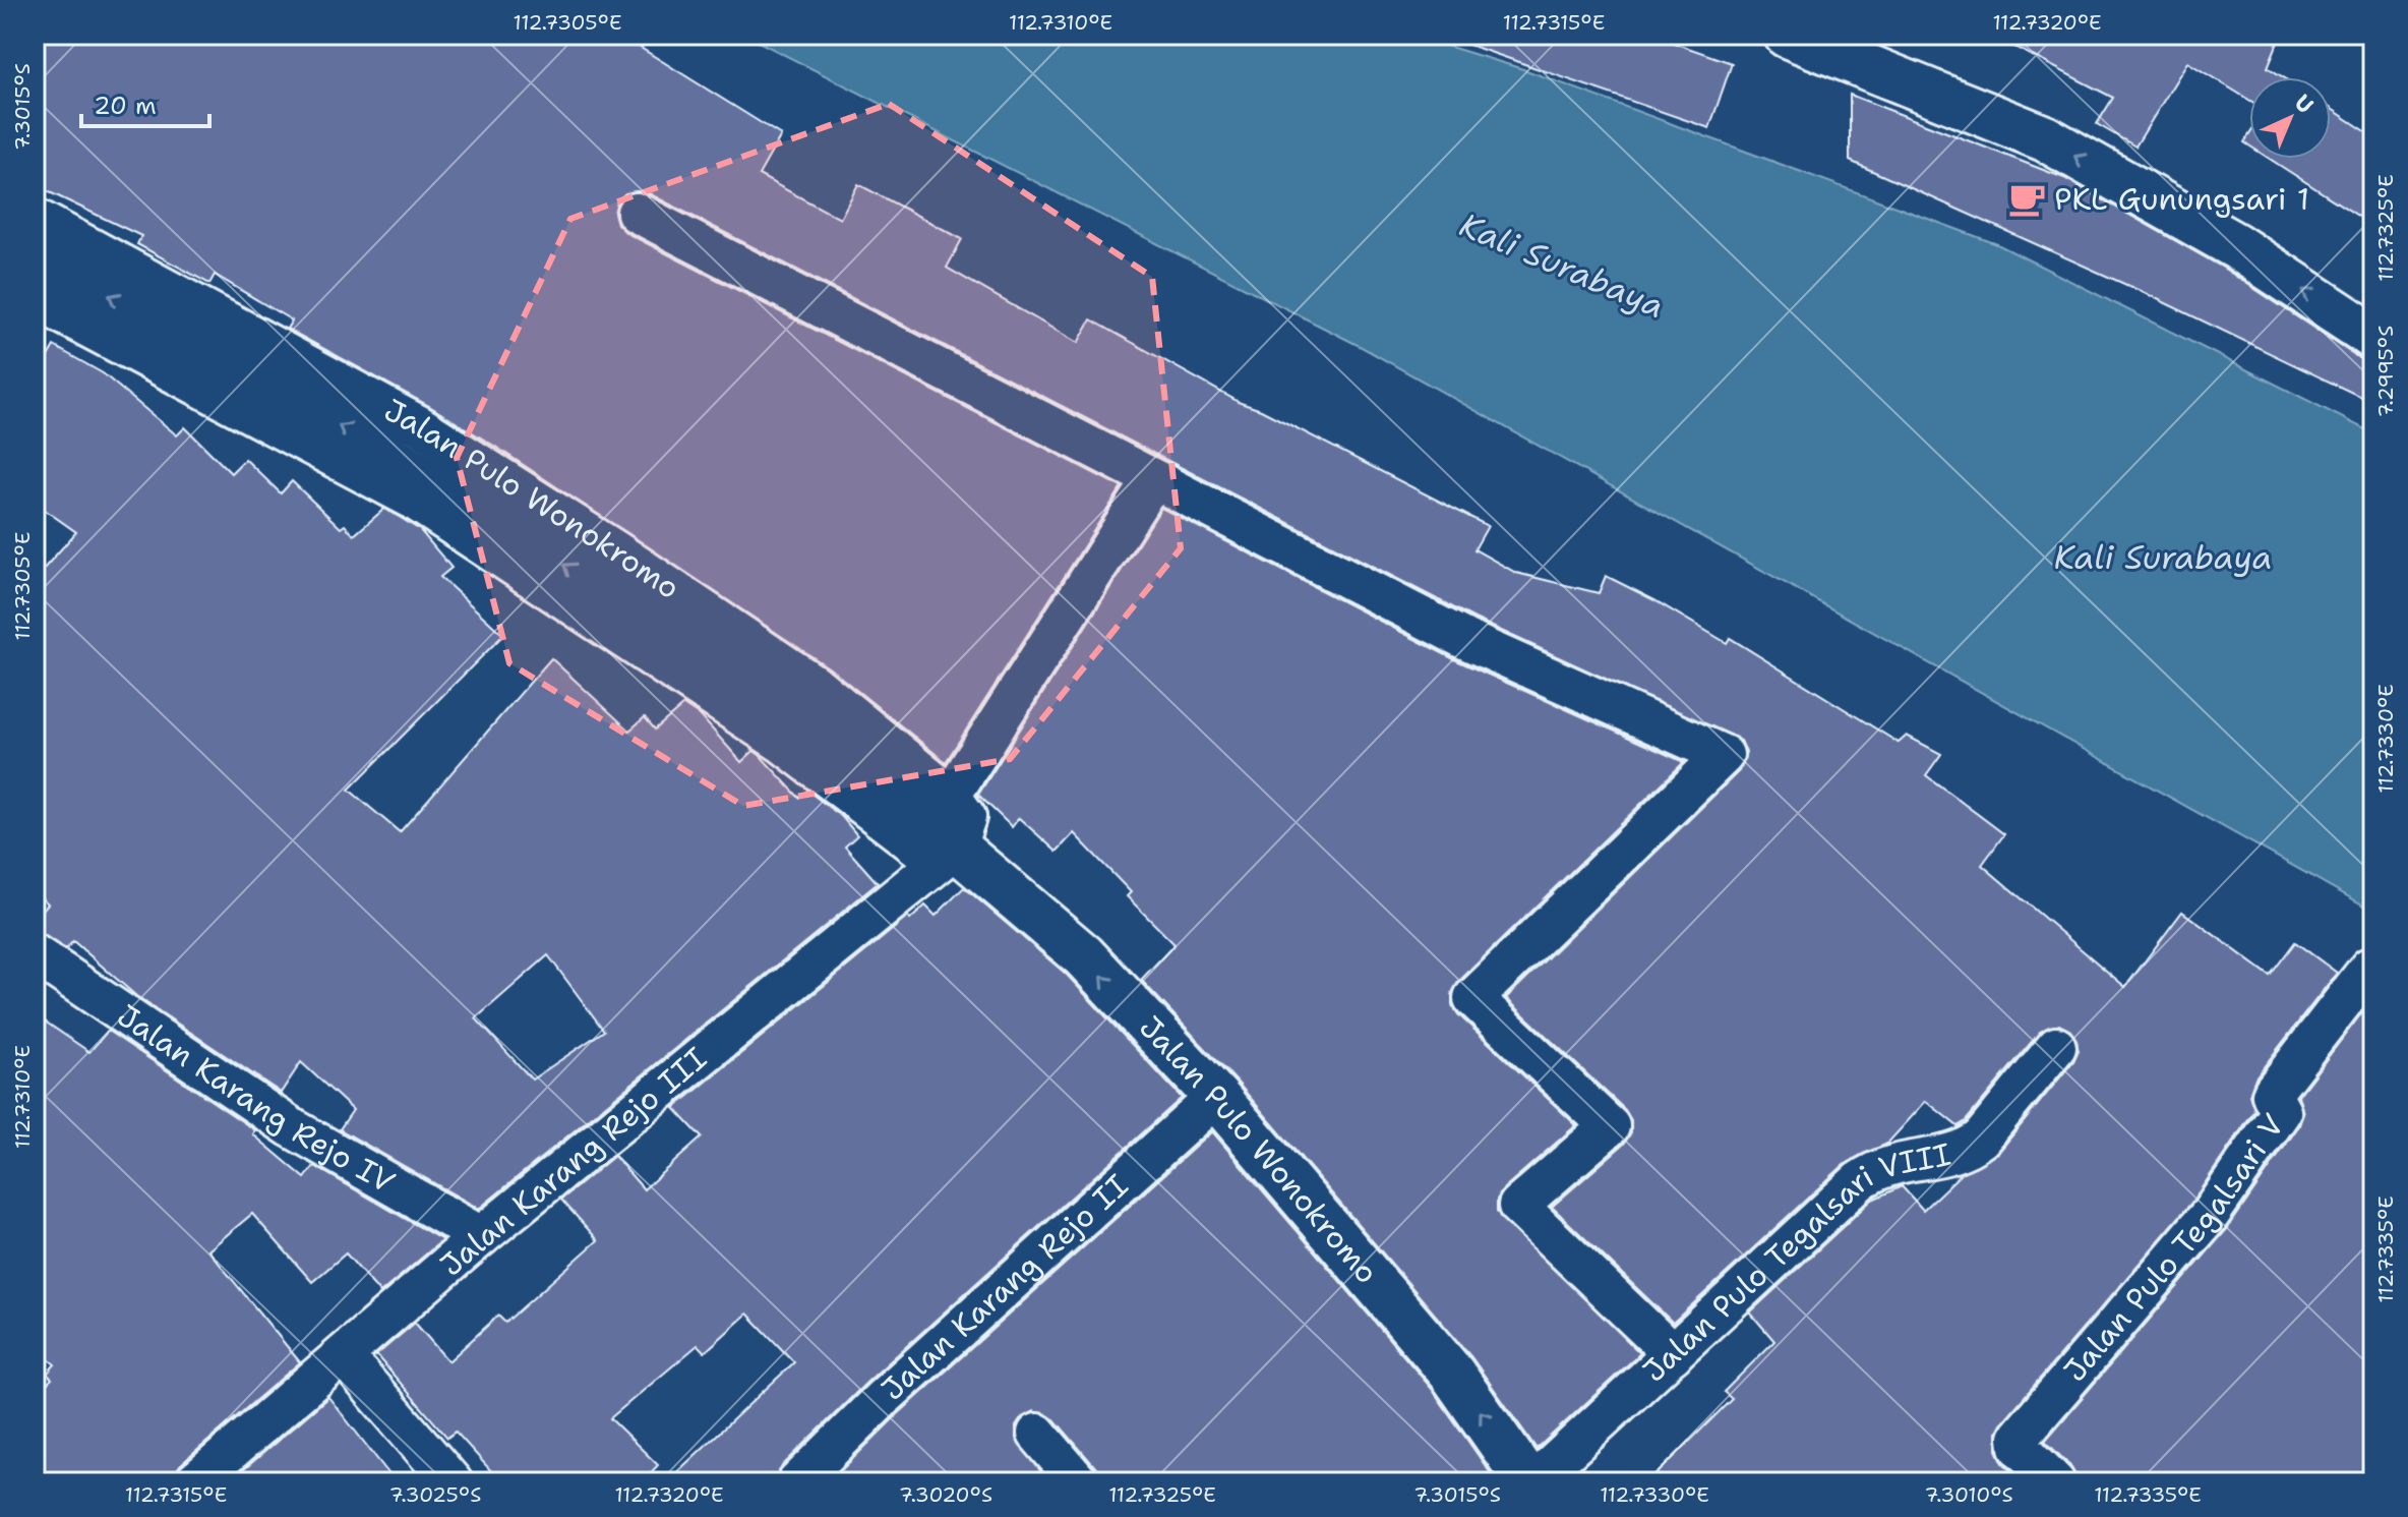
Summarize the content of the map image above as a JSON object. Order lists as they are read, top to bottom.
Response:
{
  "streets": {
    "main road": ["Jalan Pulo Wonokromo"],
    "street": [
      "Jalan Karang Rejo IV",
      "Jalan Karang Rejo III",
      "Jalan Pulo Tegalsari V",
      "Jalan Pulo Tegalsari VIII",
      "Jalan Karang Rejo II"
    ]
  },
  "crossings": [
    ["Jalan Pulo Wonokromo", "Jalan Karang Rejo III"],
    ["Jalan Pulo Wonokromo", "Jalan Pulo Tegalsari VIII"],
    ["Jalan Pulo Wonokromo", "Jalan Karang Rejo II"],
    ["Jalan Karang Rejo IV", "Jalan Karang Rejo III"]
  ],
  "water": ["Kali Surabaya"],
  "places": {
    "cafe": ["PKL Gunungsari 1"]
  },
  "scale_bar": "20 m",
  "north": "top right",
  "coordinates": [
    "112.7305°E",
    "112.7310°E",
    "112.7315°E",
    "112.7320°E",
    "7.3015°S",
    "112.7325°E",
    "7.2995°S",
    "112.7330°E",
    "112.7335°E",
    "7.3025°S",
    "7.3020°S",
    "7.3010°S"
  ]
}
